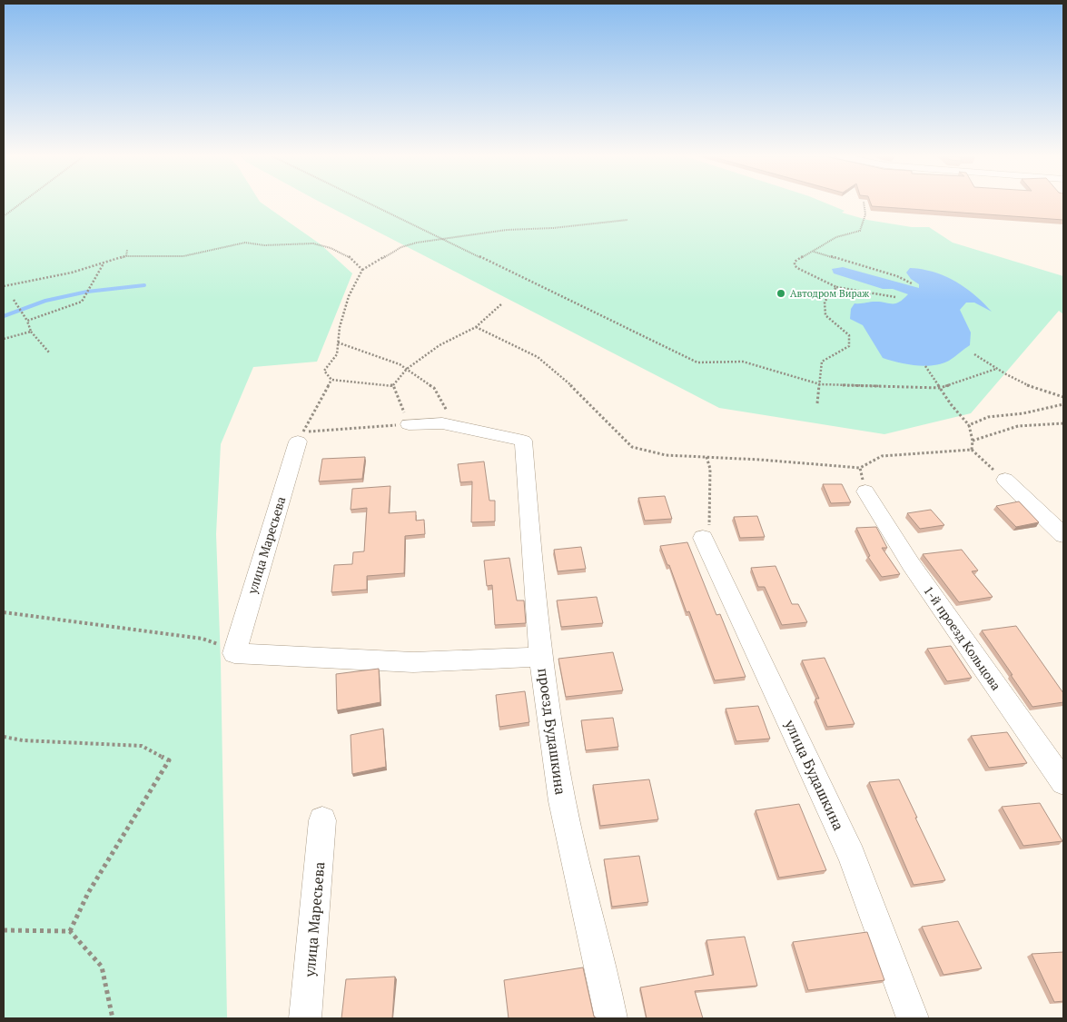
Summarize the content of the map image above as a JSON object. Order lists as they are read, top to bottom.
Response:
{
  "streets": {
    "street": [
      "улица Маресьева",
      "1-й проезд Кольцова",
      "проезд Будашкина",
      "улица Будашкина"
    ]
  },
  "crossings": [
    ["улица Маресьева", "проезд Будашкина"]
  ],
  "places": ["Автодром Вираж"]
}
